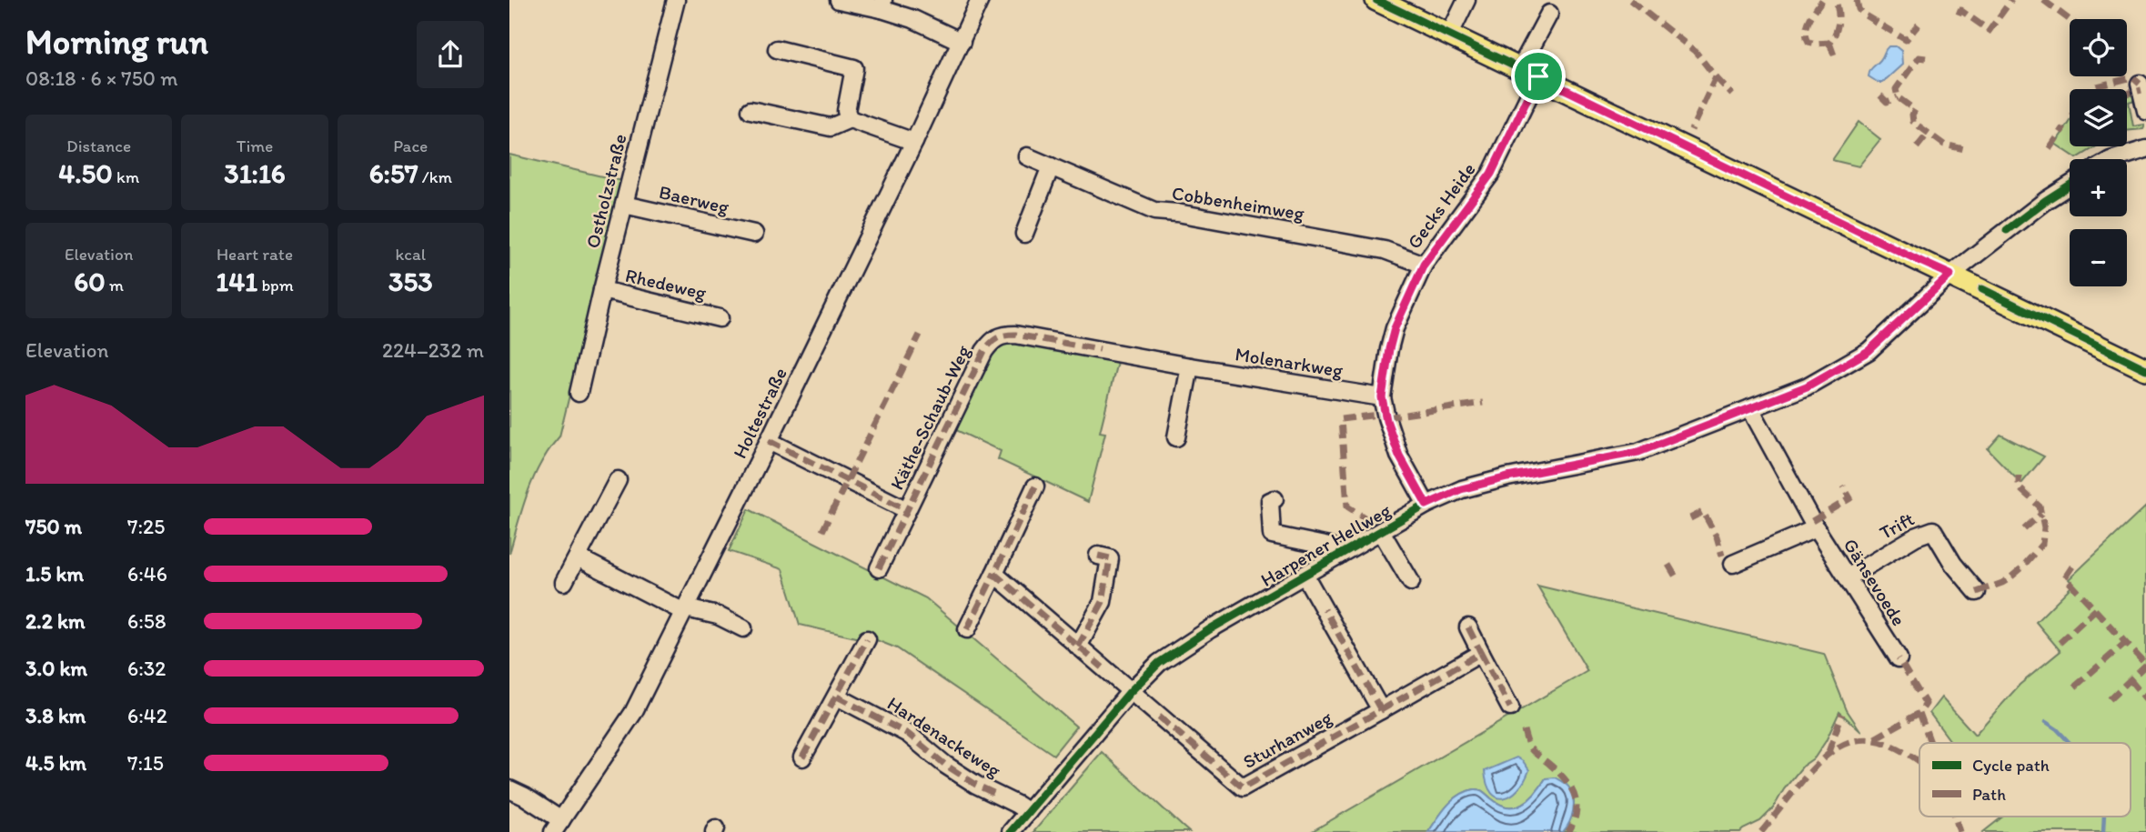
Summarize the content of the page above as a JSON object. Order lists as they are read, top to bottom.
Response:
{
  "streets": {
    "street": [
      "Ostholzstraße",
      "Baerweg",
      "Cobbenheimweg",
      "Gecks Heide",
      "Rhedeweg",
      "Molenarkweg",
      "Holtestraße",
      "Käthe-Schaub-Weg",
      "Trift",
      "Harpener Hellweg",
      "Gänsevoede",
      "Hardenackeweg",
      "Sturhanweg"
    ]
  },
  "crossings": [
    ["Ostholzstraße", "Baerweg"],
    ["Ostholzstraße", "Rhedeweg"],
    ["Cobbenheimweg", "Gecks Heide"],
    ["Gecks Heide", "Molenarkweg"],
    ["Gecks Heide", "Harpener Hellweg"],
    ["Molenarkweg", "Käthe-Schaub-Weg"],
    ["Holtestraße", "Käthe-Schaub-Weg"],
    ["Trift", "Gänsevoede"],
    ["Harpener Hellweg", "Gänsevoede"],
    ["Harpener Hellweg", "Hardenackeweg"],
    ["Harpener Hellweg", "Sturhanweg"]
  ],
  "legend": ["Cycle path", "Path"],
  "page": {
    "heading": ["Morning run", "08:18 · 6 × 750 m"],
    "map_buttons": ["+", "−"],
    "stats": [
      ["Distance", "4.50 km"],
      ["Time", "31:16"],
      ["Pace", "6:57 /km"],
      ["Elevation", "60 m"],
      ["Heart rate", "141 bpm"],
      ["kcal", "353"]
    ],
    "chart": ["Elevation", "224–232 m"],
    "list": [
      {
        "name": "750 m",
        "note": "7:25"
      },
      {
        "name": "1.5 km",
        "note": "6:46"
      },
      {
        "name": "2.2 km",
        "note": "6:58"
      },
      {
        "name": "3.0 km",
        "note": "6:32"
      },
      {
        "name": "3.8 km",
        "note": "6:42"
      },
      {
        "name": "4.5 km",
        "note": "7:15"
      }
    ]
  }
}
